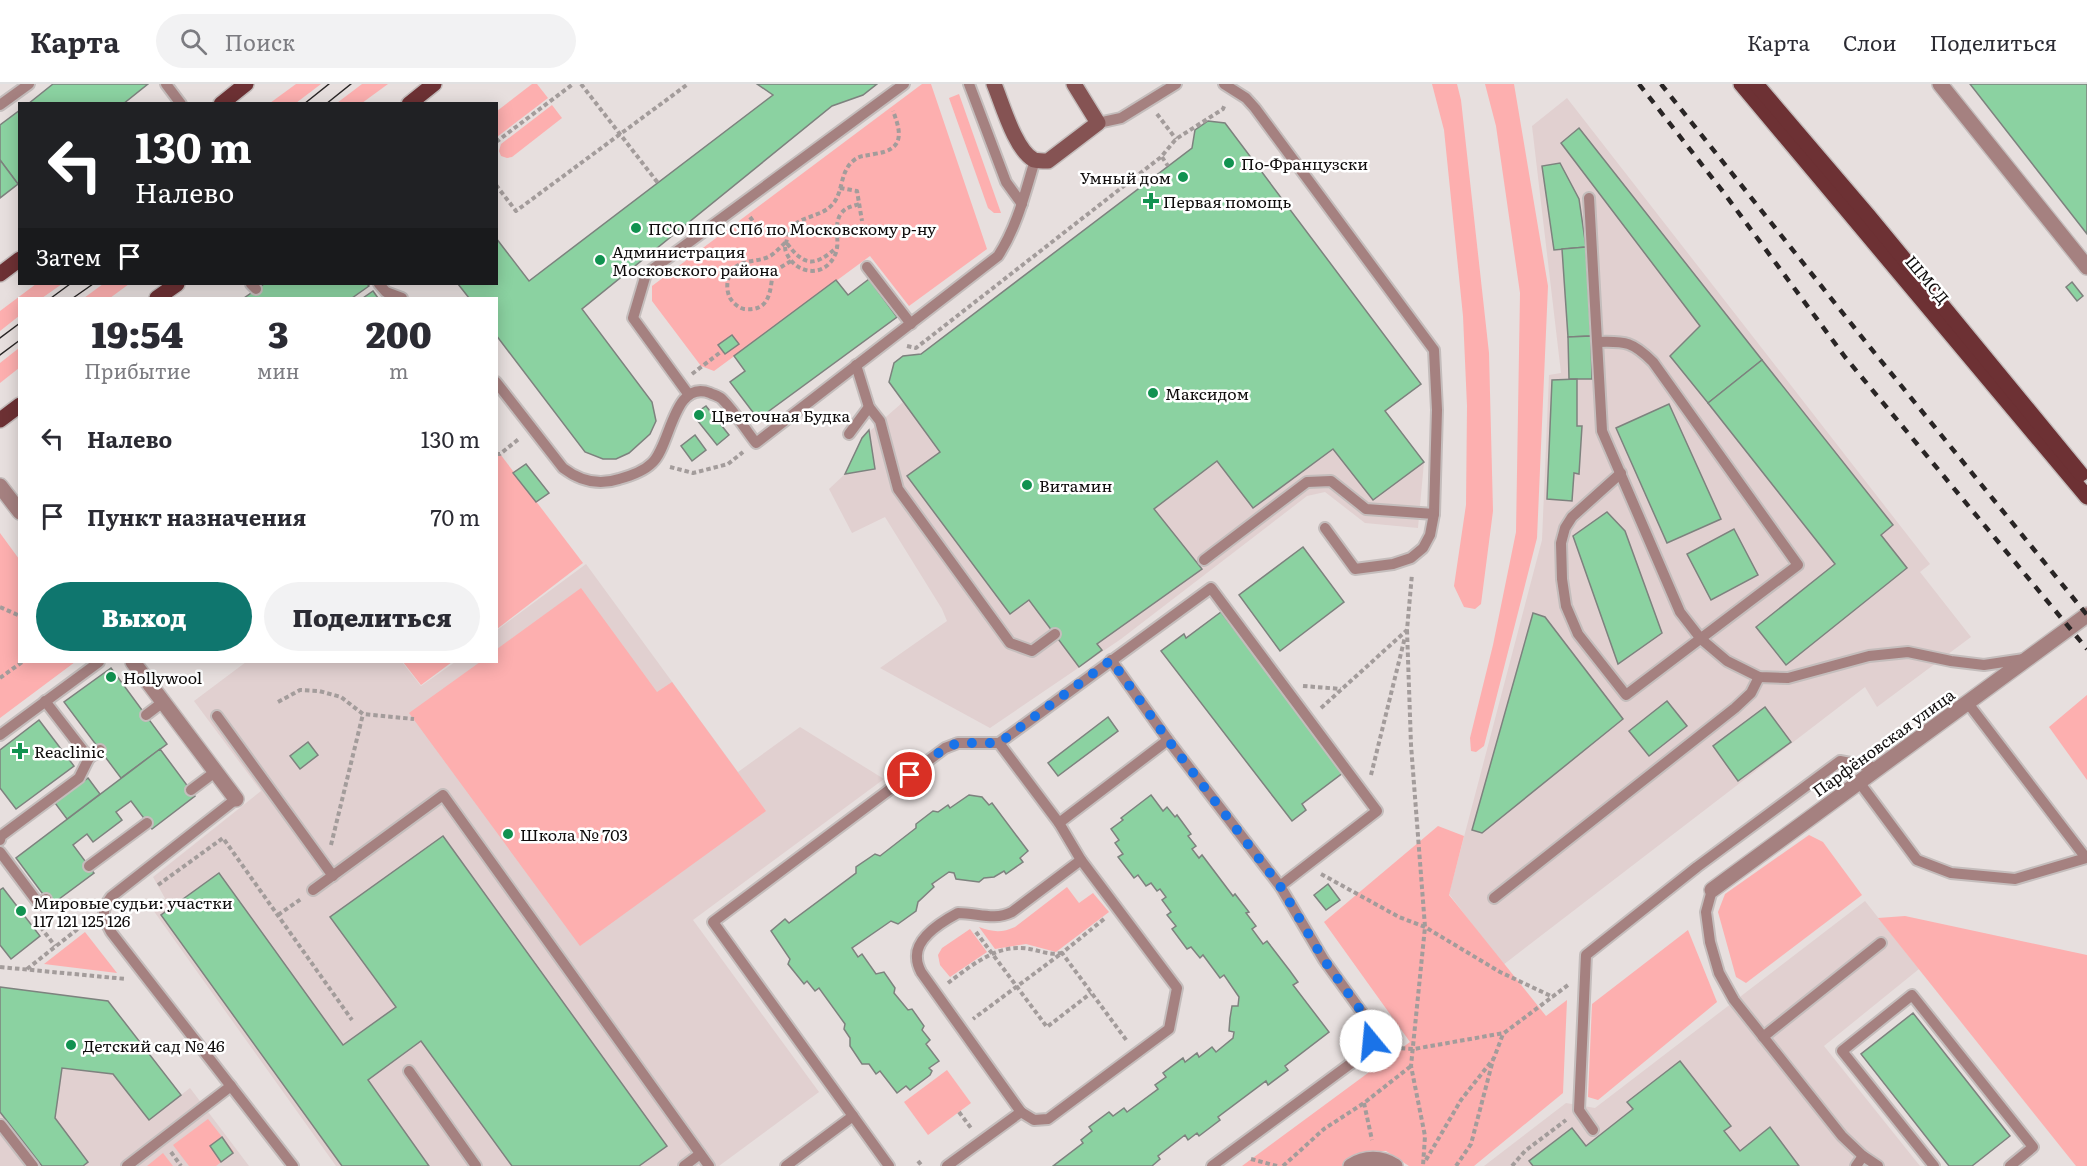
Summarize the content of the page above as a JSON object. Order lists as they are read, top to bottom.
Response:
{
  "streets": {
    "main road": ["ШМСД"],
    "street": ["Парфёновская улица"]
  },
  "places": {
    "other": [
      "По-Французски",
      "Умный дом",
      "ПСО ППС СПб по Московскому р-ну",
      "Администрация Московского района",
      "Максидом",
      "Цветочная Будка",
      "Витамин",
      "Hollywool",
      "Школа № 703",
      "Мировые судьи: участки 117 121 125 126",
      "Детский сад № 46"
    ],
    "health": ["Первая помощь", "Reaclinic"]
  },
  "page": {
    "header": "Карта",
    "search": "Поиск",
    "nav": ["Карта", "Слои", "Поделиться"],
    "turn": ["130 m", "Налево"],
    "then": "Затем",
    "eta": [
      "19:54",
      "Прибытие",
      "3",
      "мин",
      "200",
      "m"
    ],
    "list": [
      {
        "name": "Налево",
        "value": "130 m"
      },
      {
        "name": "Пункт назначения",
        "value": "70 m"
      }
    ],
    "buttons": ["Выход", "Поделиться"]
  }
}
